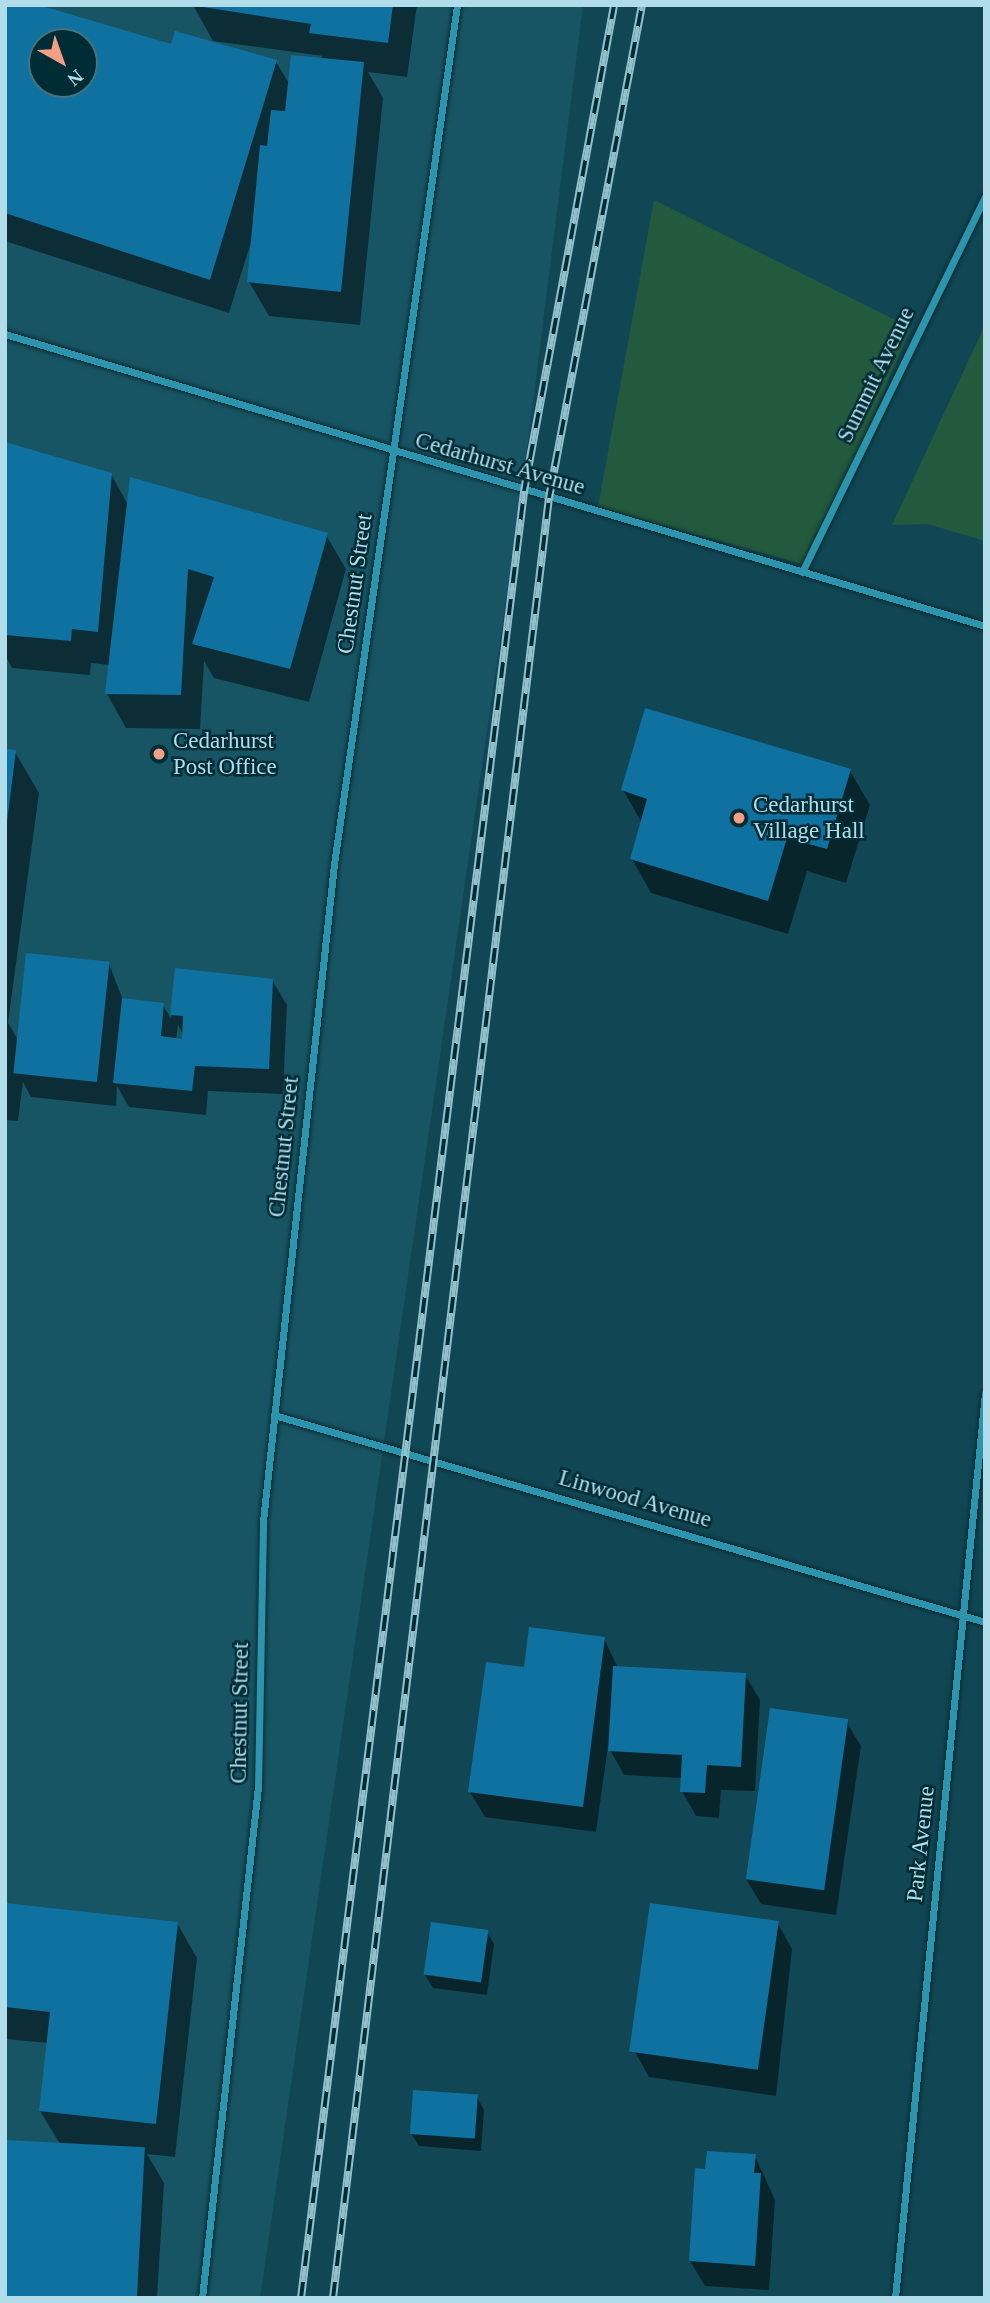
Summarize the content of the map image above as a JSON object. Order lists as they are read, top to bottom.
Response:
{
  "streets": {
    "street": [
      "Summit Avenue",
      "Cedarhurst Avenue",
      "Chestnut Street",
      "Linwood Avenue",
      "Park Avenue"
    ]
  },
  "crossings": [
    ["Summit Avenue", "Cedarhurst Avenue"],
    ["Cedarhurst Avenue", "Chestnut Street"],
    ["Chestnut Street", "Linwood Avenue"],
    ["Linwood Avenue", "Park Avenue"]
  ],
  "places": ["Cedarhurst Post Office", "Cedarhurst Village Hall"],
  "north": "bottom right"
}
